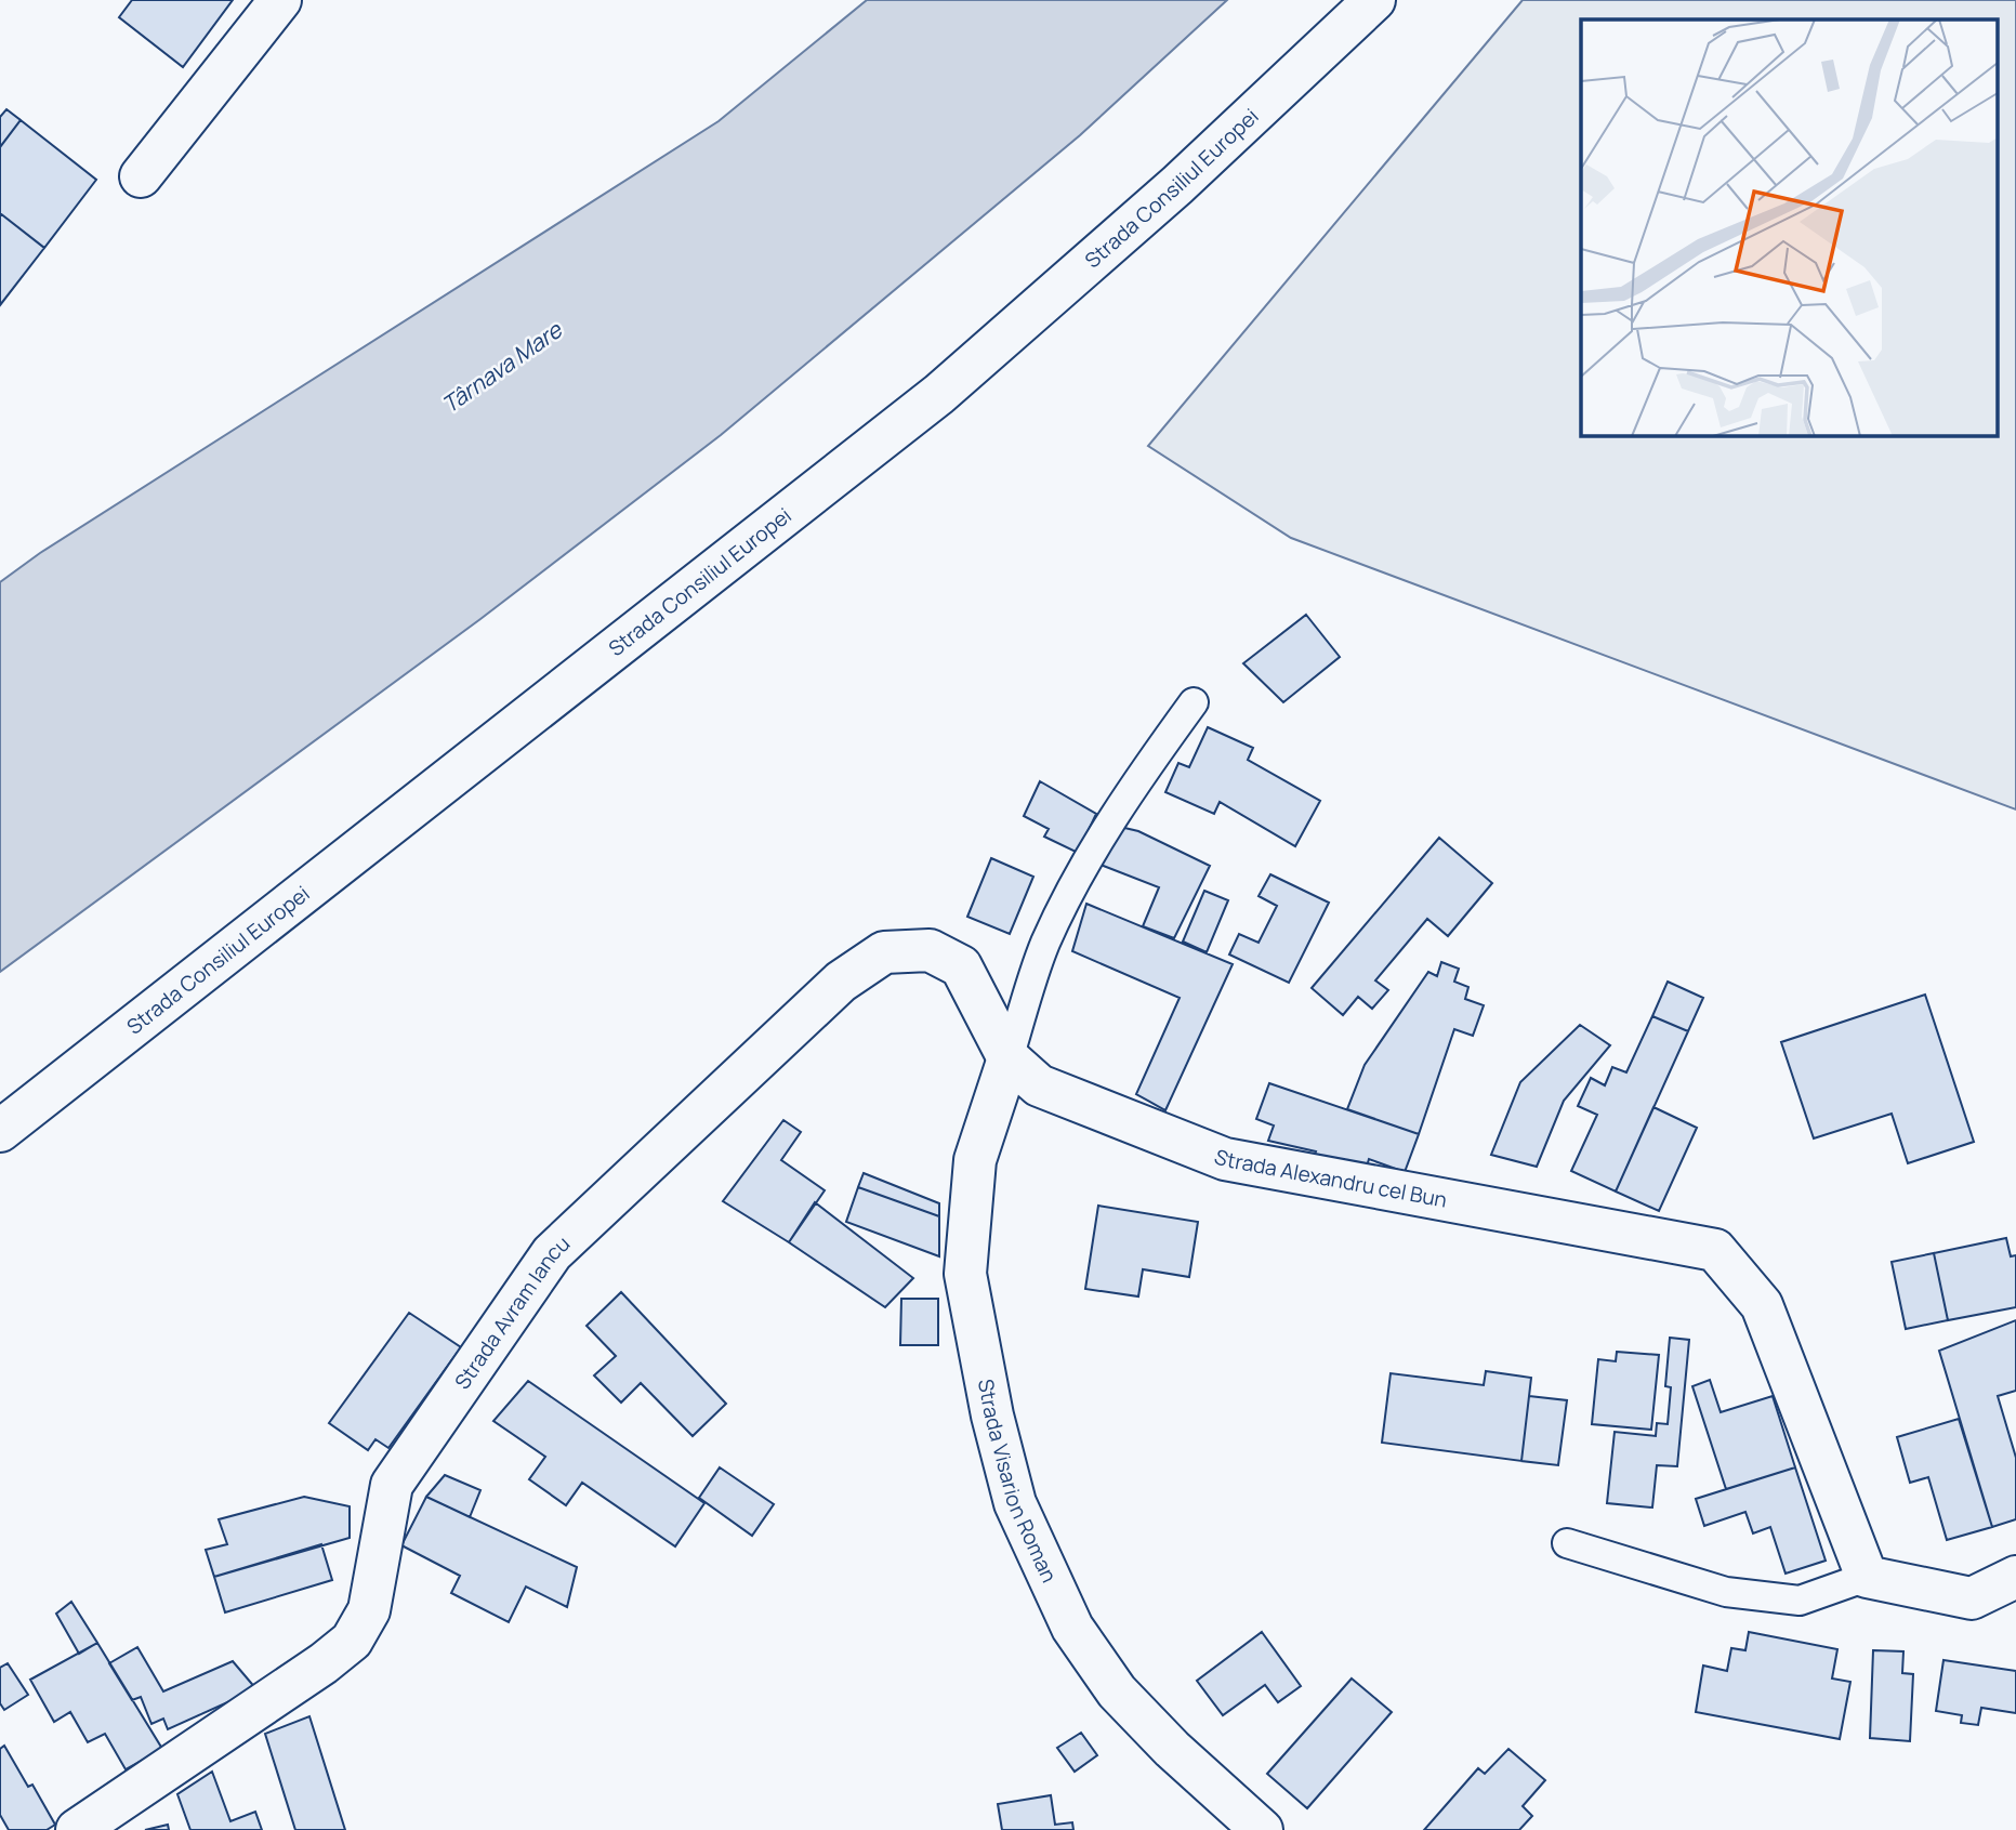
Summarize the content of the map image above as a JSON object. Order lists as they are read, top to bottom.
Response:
{
  "streets": {
    "main road": [
      "Strada Consiliul Europei",
      "Strada Alexandru cel Bun",
      "Strada Avram Iancu",
      "Strada Visarion Roman"
    ]
  },
  "crossings": [
    ["Strada Alexandru cel Bun", "Strada Avram Iancu"],
    ["Strada Alexandru cel Bun", "Strada Visarion Roman"],
    ["Strada Avram Iancu", "Strada Visarion Roman"]
  ],
  "water": ["Târnava Mare"]
}
